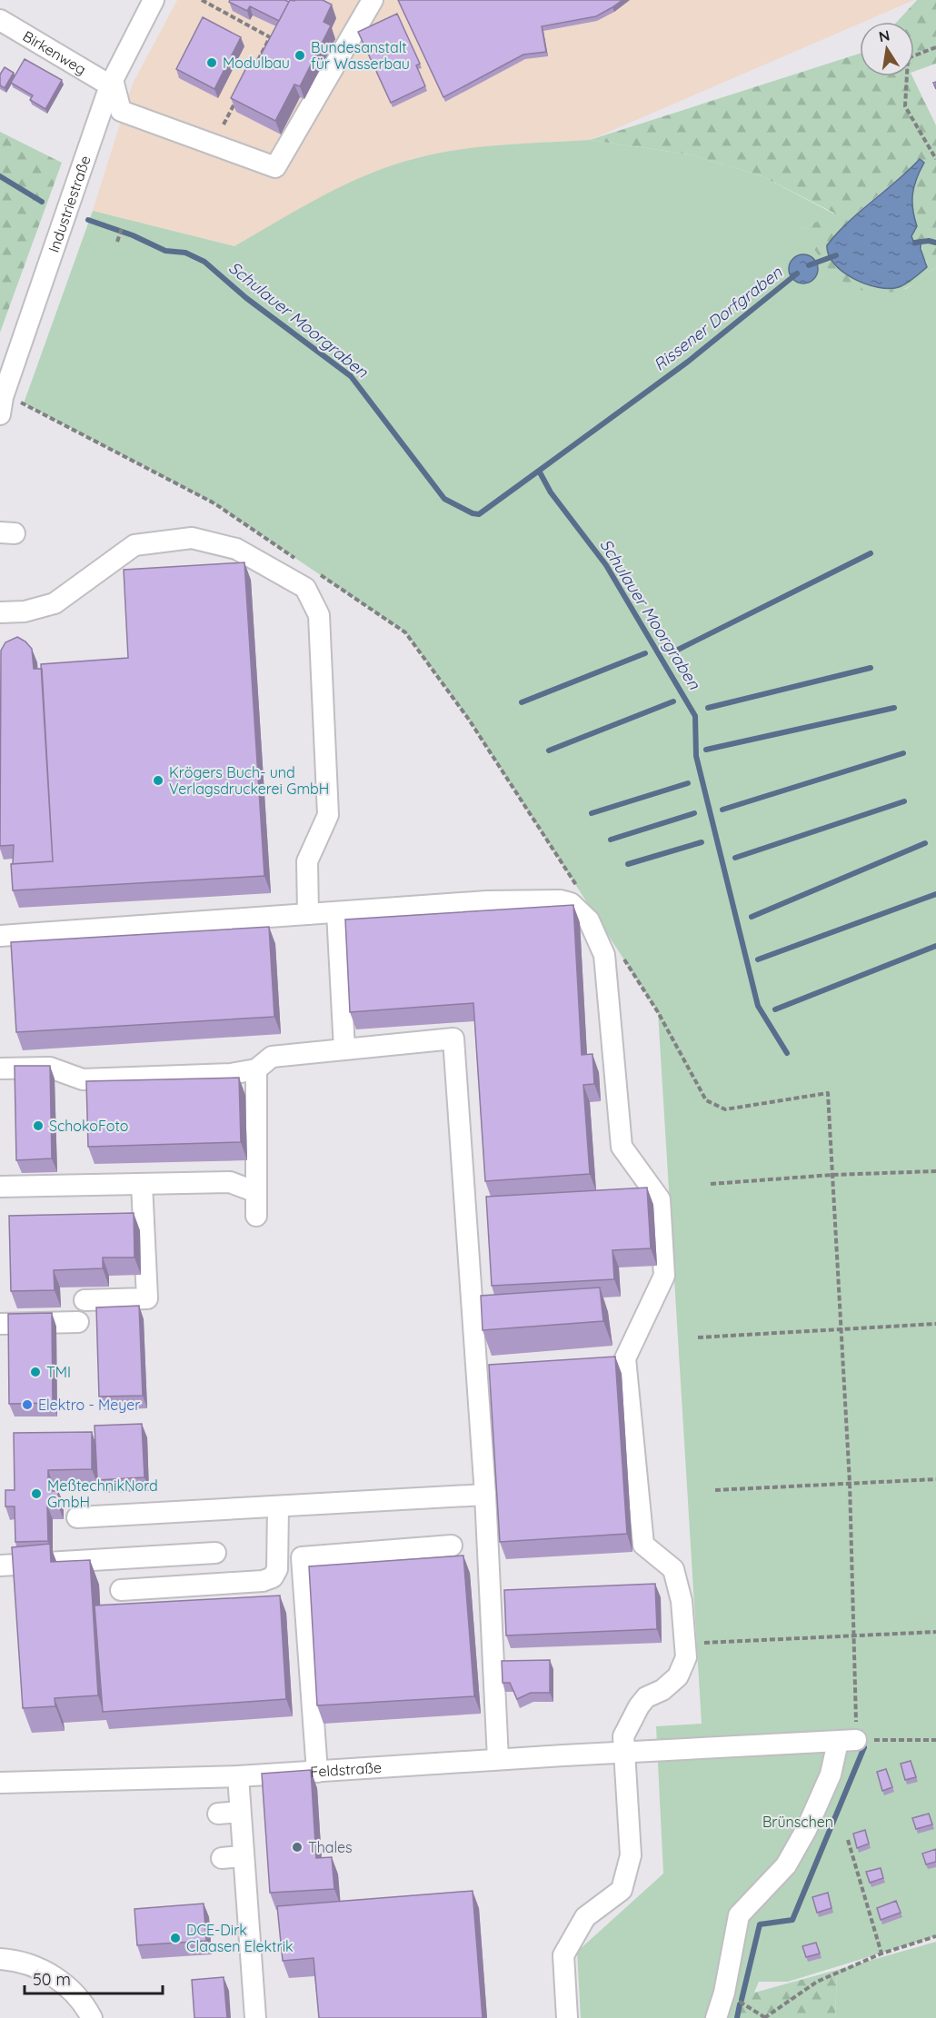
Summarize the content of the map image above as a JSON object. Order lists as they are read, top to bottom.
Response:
{
  "streets": {
    "street": ["Birkenweg", "Industriestraße", "Feldstraße"]
  },
  "crossings": [
    ["Birkenweg", "Industriestraße"]
  ],
  "water": ["Rissener Dorfgraben", "Schulauer Moorgraben"],
  "parks": ["Brünschen"],
  "places": [
    "Bundesanstalt für Wasserbau",
    "Modulbau",
    "Krögers Buch- und Verlagsdruckerei GmbH",
    "SchokoFoto",
    "TMI",
    "Elektro - Meyer",
    "MeßtechnikNord GmbH",
    "Thales",
    "DCE-Dirk Claasen Elektrik"
  ],
  "scale_bar": "50 m",
  "north": "top"
}
